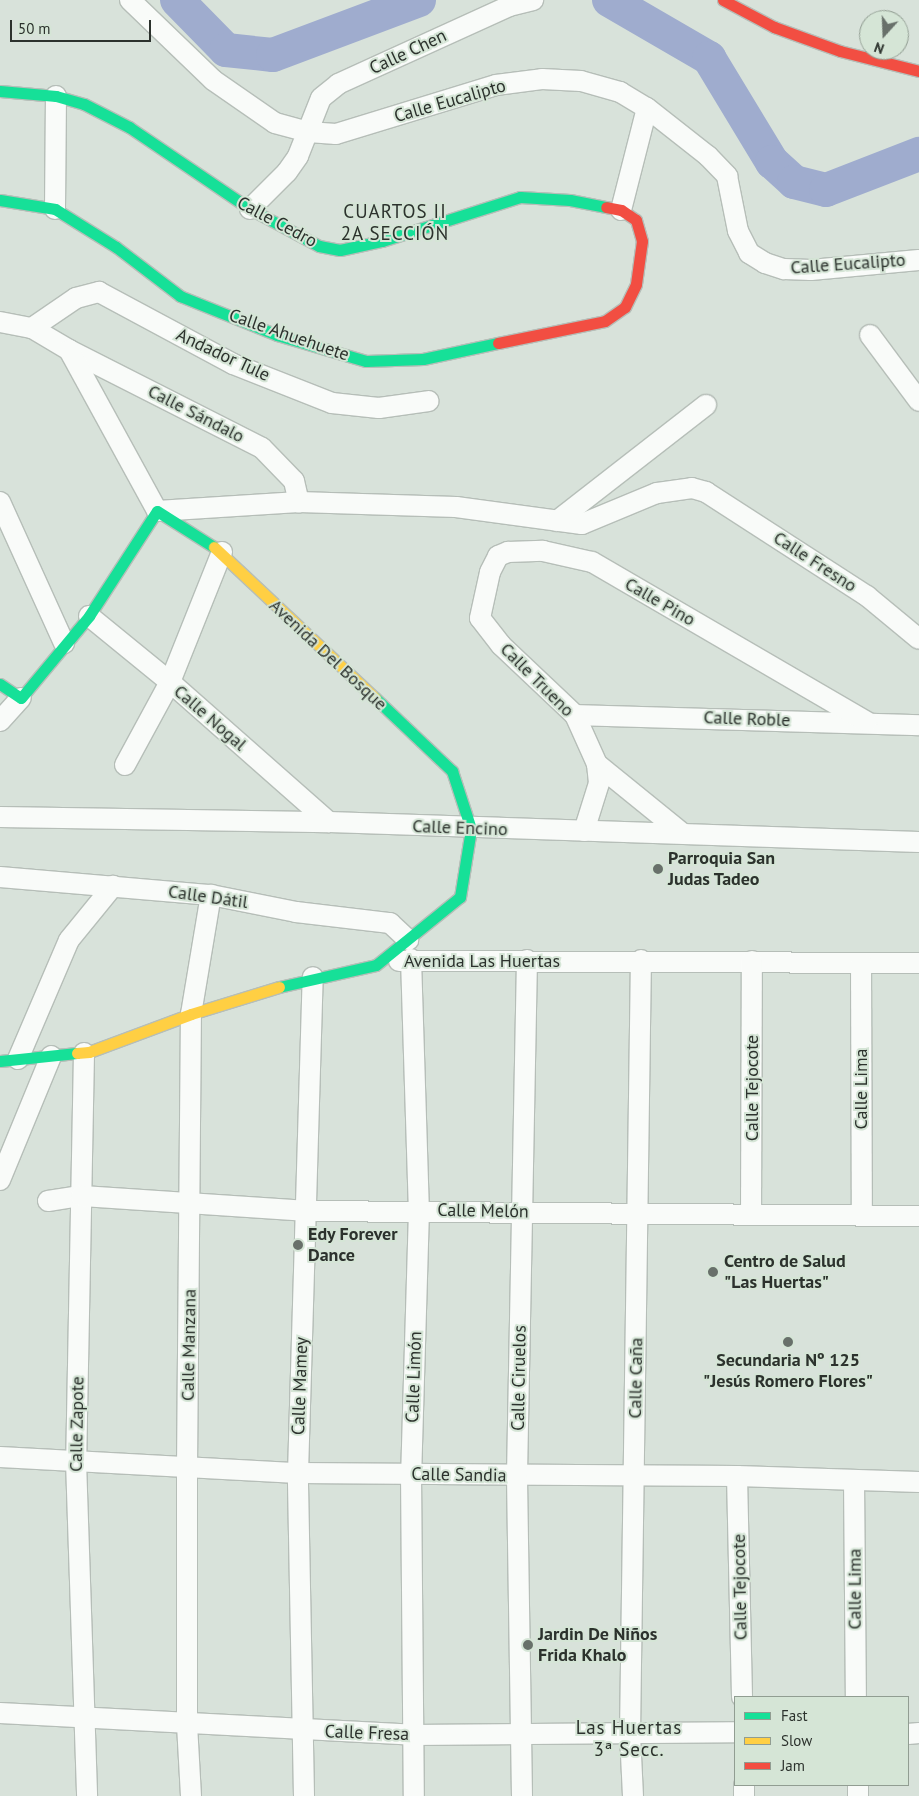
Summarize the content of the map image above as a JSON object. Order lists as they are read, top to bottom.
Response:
{
  "streets": {
    "street": [
      "Calle Chen",
      "Calle Eucalipto",
      "Calle Cedro",
      "Calle Ahuehuete",
      "Andador Tule",
      "Calle Sándalo",
      "Calle Fresno",
      "Calle Pino",
      "Avenida Del Bosque",
      "Calle Trueno",
      "Calle Nogal",
      "Calle Roble",
      "Calle Encino",
      "Calle Dátil",
      "Avenida Las Huertas",
      "Calle Tejocote",
      "Calle Lima",
      "Calle Melón",
      "Calle Manzana",
      "Calle Limón",
      "Calle Ciruelos",
      "Calle Caña",
      "Calle Mamey",
      "Calle Zapote",
      "Calle Sandia",
      "Calle Fresa"
    ]
  },
  "crossings": [
    ["Calle Chen", "Calle Eucalipto"],
    ["Calle Chen", "Calle Cedro"],
    ["Calle Cedro", "Calle Ahuehuete"],
    ["Andador Tule", "Calle Sándalo"],
    ["Calle Sándalo", "Avenida Del Bosque"],
    ["Calle Pino", "Calle Trueno"],
    ["Calle Pino", "Calle Roble"],
    ["Avenida Del Bosque", "Calle Encino"],
    ["Avenida Del Bosque", "Calle Dátil"],
    ["Avenida Del Bosque", "Avenida Las Huertas"],
    ["Avenida Del Bosque", "Calle Limón"],
    ["Calle Trueno", "Calle Roble"],
    ["Calle Trueno", "Calle Encino"],
    ["Calle Nogal", "Calle Encino"],
    ["Calle Dátil", "Avenida Las Huertas"],
    ["Calle Dátil", "Calle Manzana"],
    ["Calle Dátil", "Calle Limón"],
    ["Avenida Las Huertas", "Calle Tejocote"],
    ["Avenida Las Huertas", "Calle Lima"],
    ["Avenida Las Huertas", "Calle Manzana"],
    ["Avenida Las Huertas", "Calle Limón"],
    ["Avenida Las Huertas", "Calle Ciruelos"],
    ["Avenida Las Huertas", "Calle Caña"],
    ["Avenida Las Huertas", "Calle Mamey"],
    ["Avenida Las Huertas", "Calle Zapote"],
    ["Calle Tejocote", "Calle Melón"],
    ["Calle Tejocote", "Calle Sandia"],
    ["Calle Lima", "Calle Melón"],
    ["Calle Lima", "Calle Sandia"],
    ["Calle Melón", "Calle Manzana"],
    ["Calle Melón", "Calle Limón"],
    ["Calle Melón", "Calle Ciruelos"],
    ["Calle Melón", "Calle Caña"],
    ["Calle Melón", "Calle Mamey"],
    ["Calle Melón", "Calle Zapote"],
    ["Calle Manzana", "Calle Sandia"],
    ["Calle Manzana", "Calle Fresa"],
    ["Calle Limón", "Calle Sandia"],
    ["Calle Limón", "Calle Fresa"],
    ["Calle Ciruelos", "Calle Sandia"],
    ["Calle Ciruelos", "Calle Fresa"],
    ["Calle Caña", "Calle Sandia"],
    ["Calle Caña", "Calle Fresa"],
    ["Calle Mamey", "Calle Sandia"],
    ["Calle Mamey", "Calle Fresa"],
    ["Calle Zapote", "Calle Sandia"],
    ["Calle Zapote", "Calle Fresa"]
  ],
  "districts": ["CUARTOS II 2A SECCIÓN", "Las Huertas 3ª Secc."],
  "places": [
    "Parroquia San Judas Tadeo",
    "Edy Forever Dance",
    "Centro de Salud \"Las Huertas\"",
    "Secundaria Nº 125 \"Jesús Romero Flores\"",
    "Jardin De Niños Frida Khalo"
  ],
  "legend": ["Fast", "Slow", "Jam"],
  "scale_bar": "50 m",
  "north": "bottom"
}
